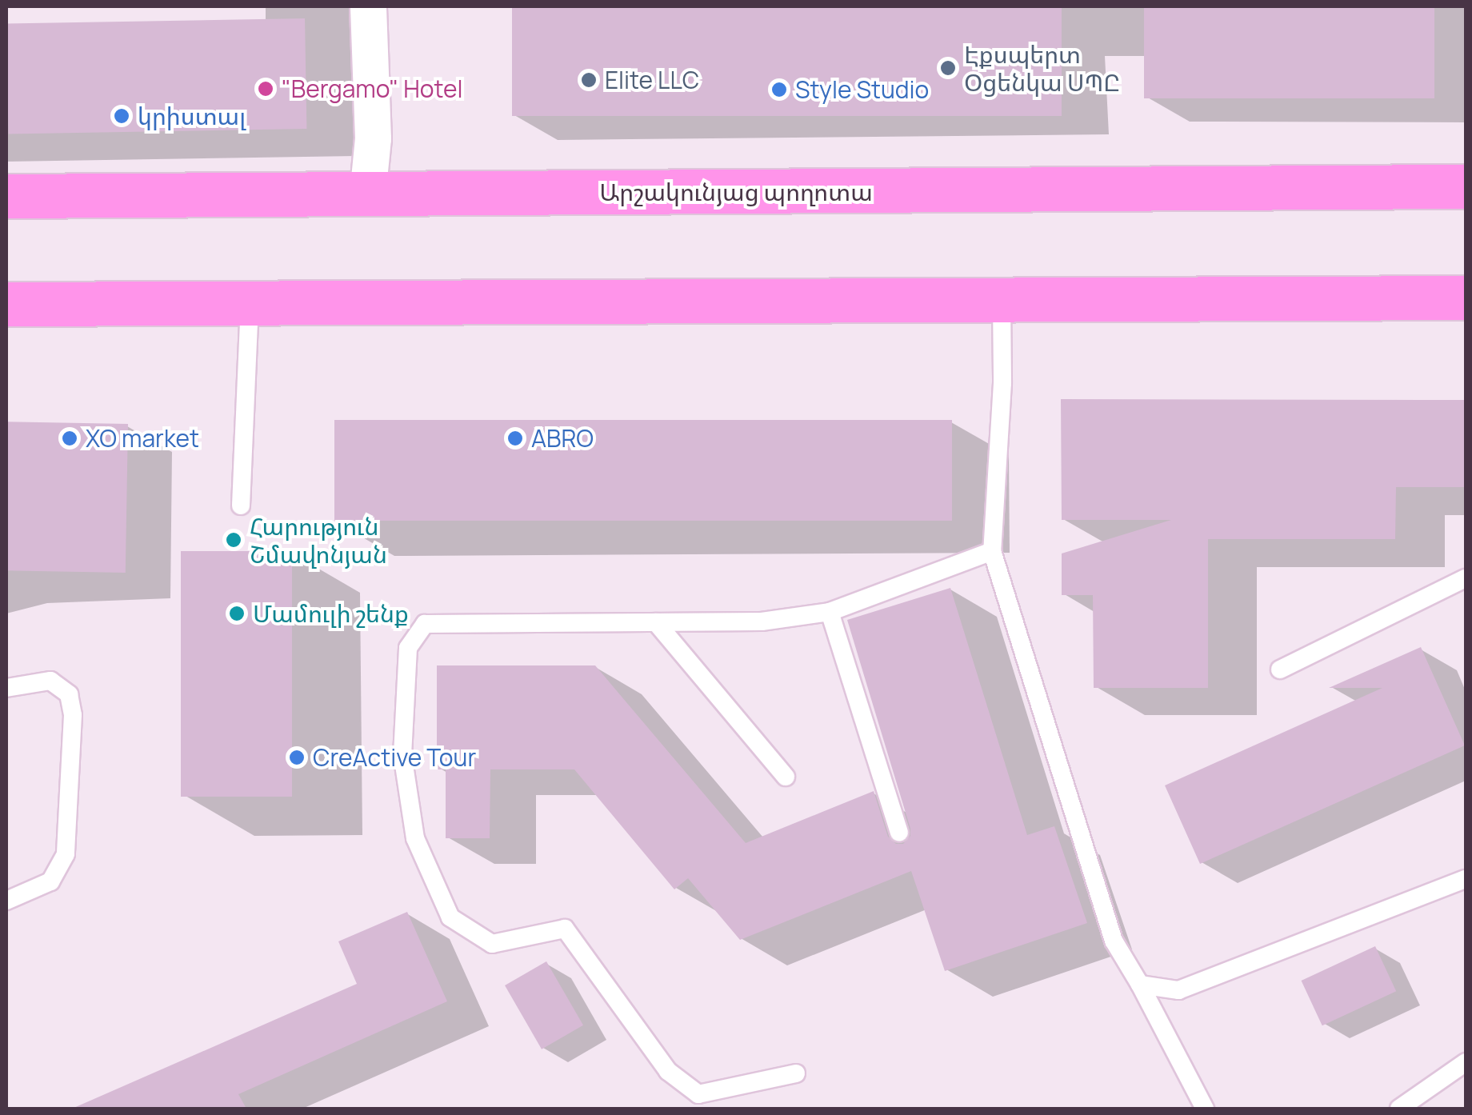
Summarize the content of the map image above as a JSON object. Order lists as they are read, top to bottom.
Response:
{
  "streets": {
    "main road": ["Արշակունյաց պողոտա"]
  },
  "places": [
    "Էքսպերտ Օցենկա ՍՊԸ",
    "Elite LLC",
    "\"Bergamo\" Hotel",
    "Style Studio",
    "կրիստալ",
    "XO market",
    "ABRO",
    "Հարություն Շմավոնյան",
    "Մամուլի շենք",
    "CreActive Tour"
  ]
}
